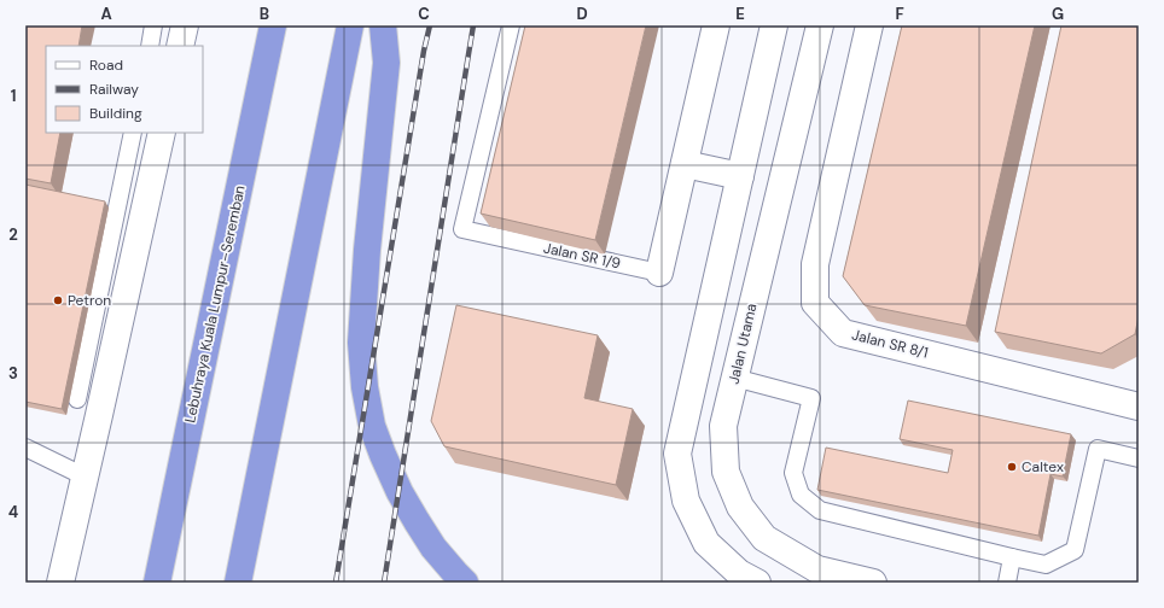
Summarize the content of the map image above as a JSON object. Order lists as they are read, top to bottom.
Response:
{
  "streets": {
    "highway": ["Lebuhraya Kuala Lumpur–Seremban"],
    "street": ["Jalan SR 1/9", "Jalan Utama", "Jalan SR 8/1"]
  },
  "places": ["Petron", "Caltex"],
  "legend": ["Road", "Railway", "Building"],
  "grid": {
    "columns": [
      "A",
      "B",
      "C",
      "D",
      "E",
      "F",
      "G"
    ],
    "rows": [
      "1",
      "2",
      "3",
      "4"
    ]
  }
}
